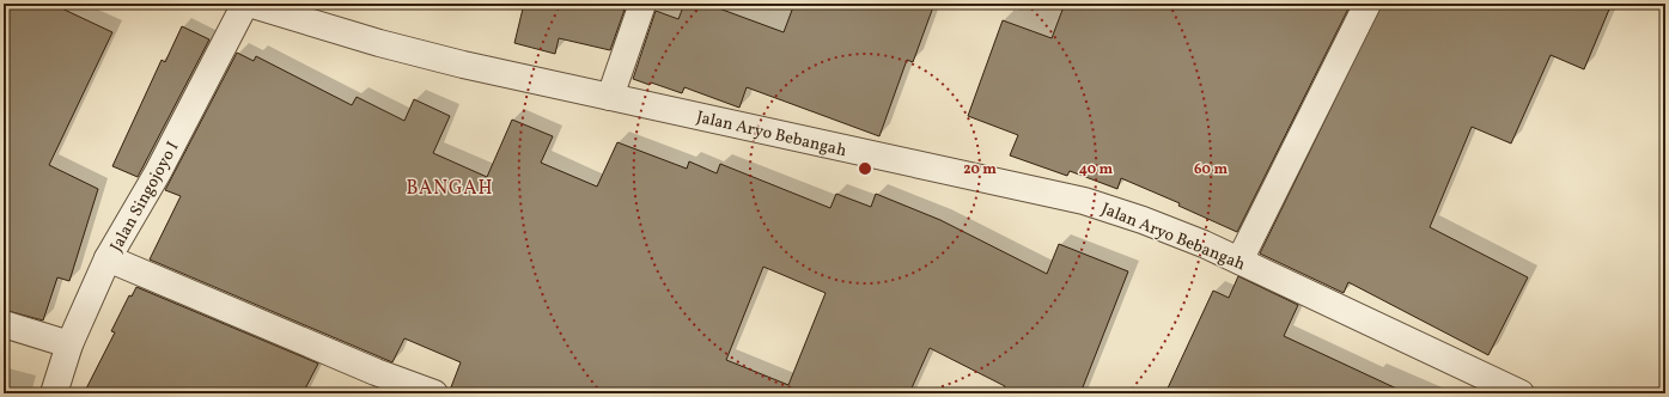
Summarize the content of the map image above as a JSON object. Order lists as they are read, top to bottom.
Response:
{
  "streets": {
    "street": ["Jalan Aryo Bebangah", "Jalan Singojoyo I"]
  },
  "crossings": [
    ["Jalan Aryo Bebangah", "Jalan Singojoyo I"]
  ],
  "districts": ["BANGAH"],
  "rings": ["20 m", "40 m", "60 m"]
}
